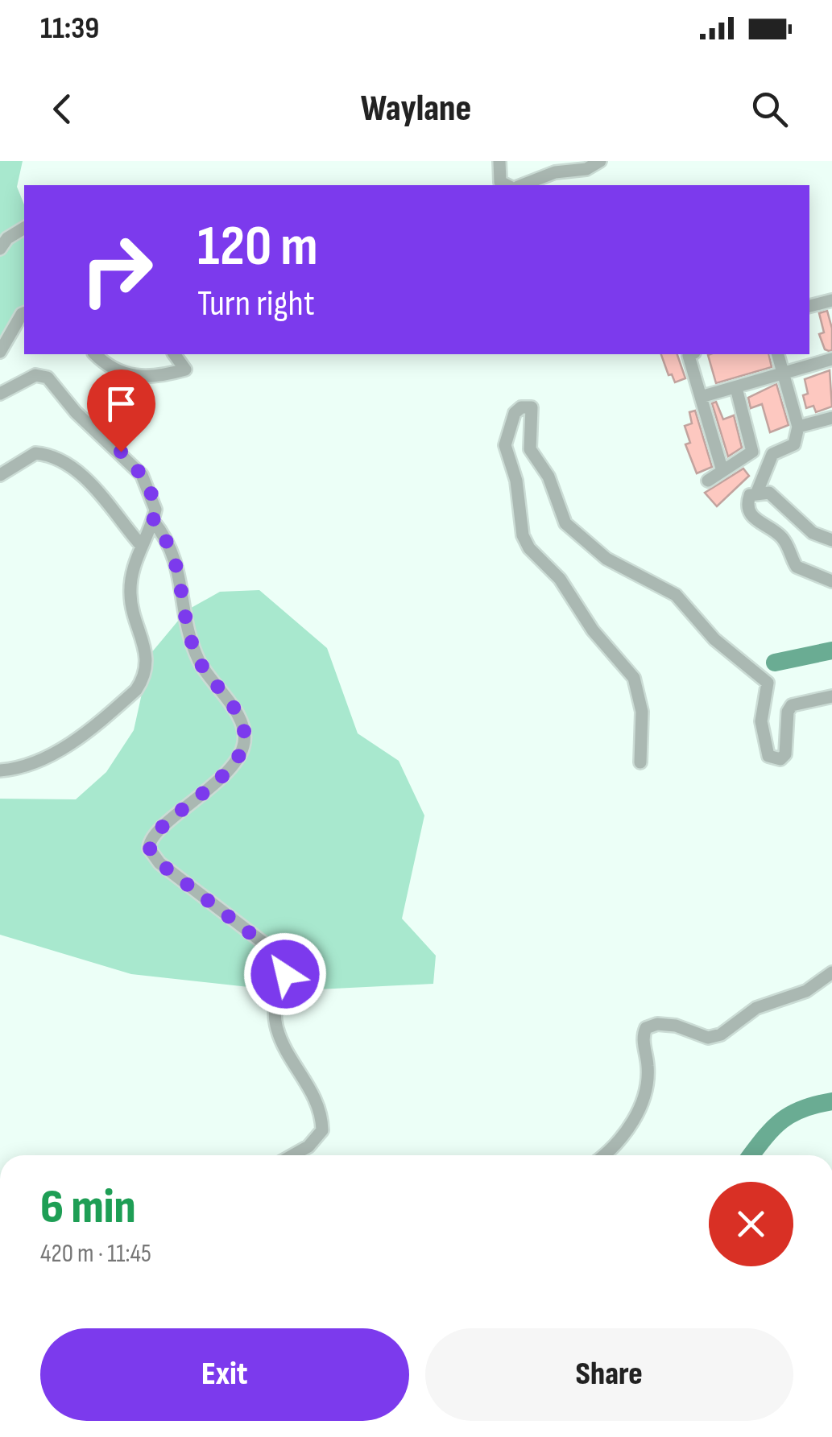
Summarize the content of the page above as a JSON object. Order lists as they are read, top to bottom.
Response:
{
  "page": {
    "status": "11:39",
    "header": "Waylane",
    "turn": ["120 m", "Turn right"],
    "heading": ["6 min", "420 m · 11:45"],
    "buttons": ["Exit", "Share"]
  }
}
